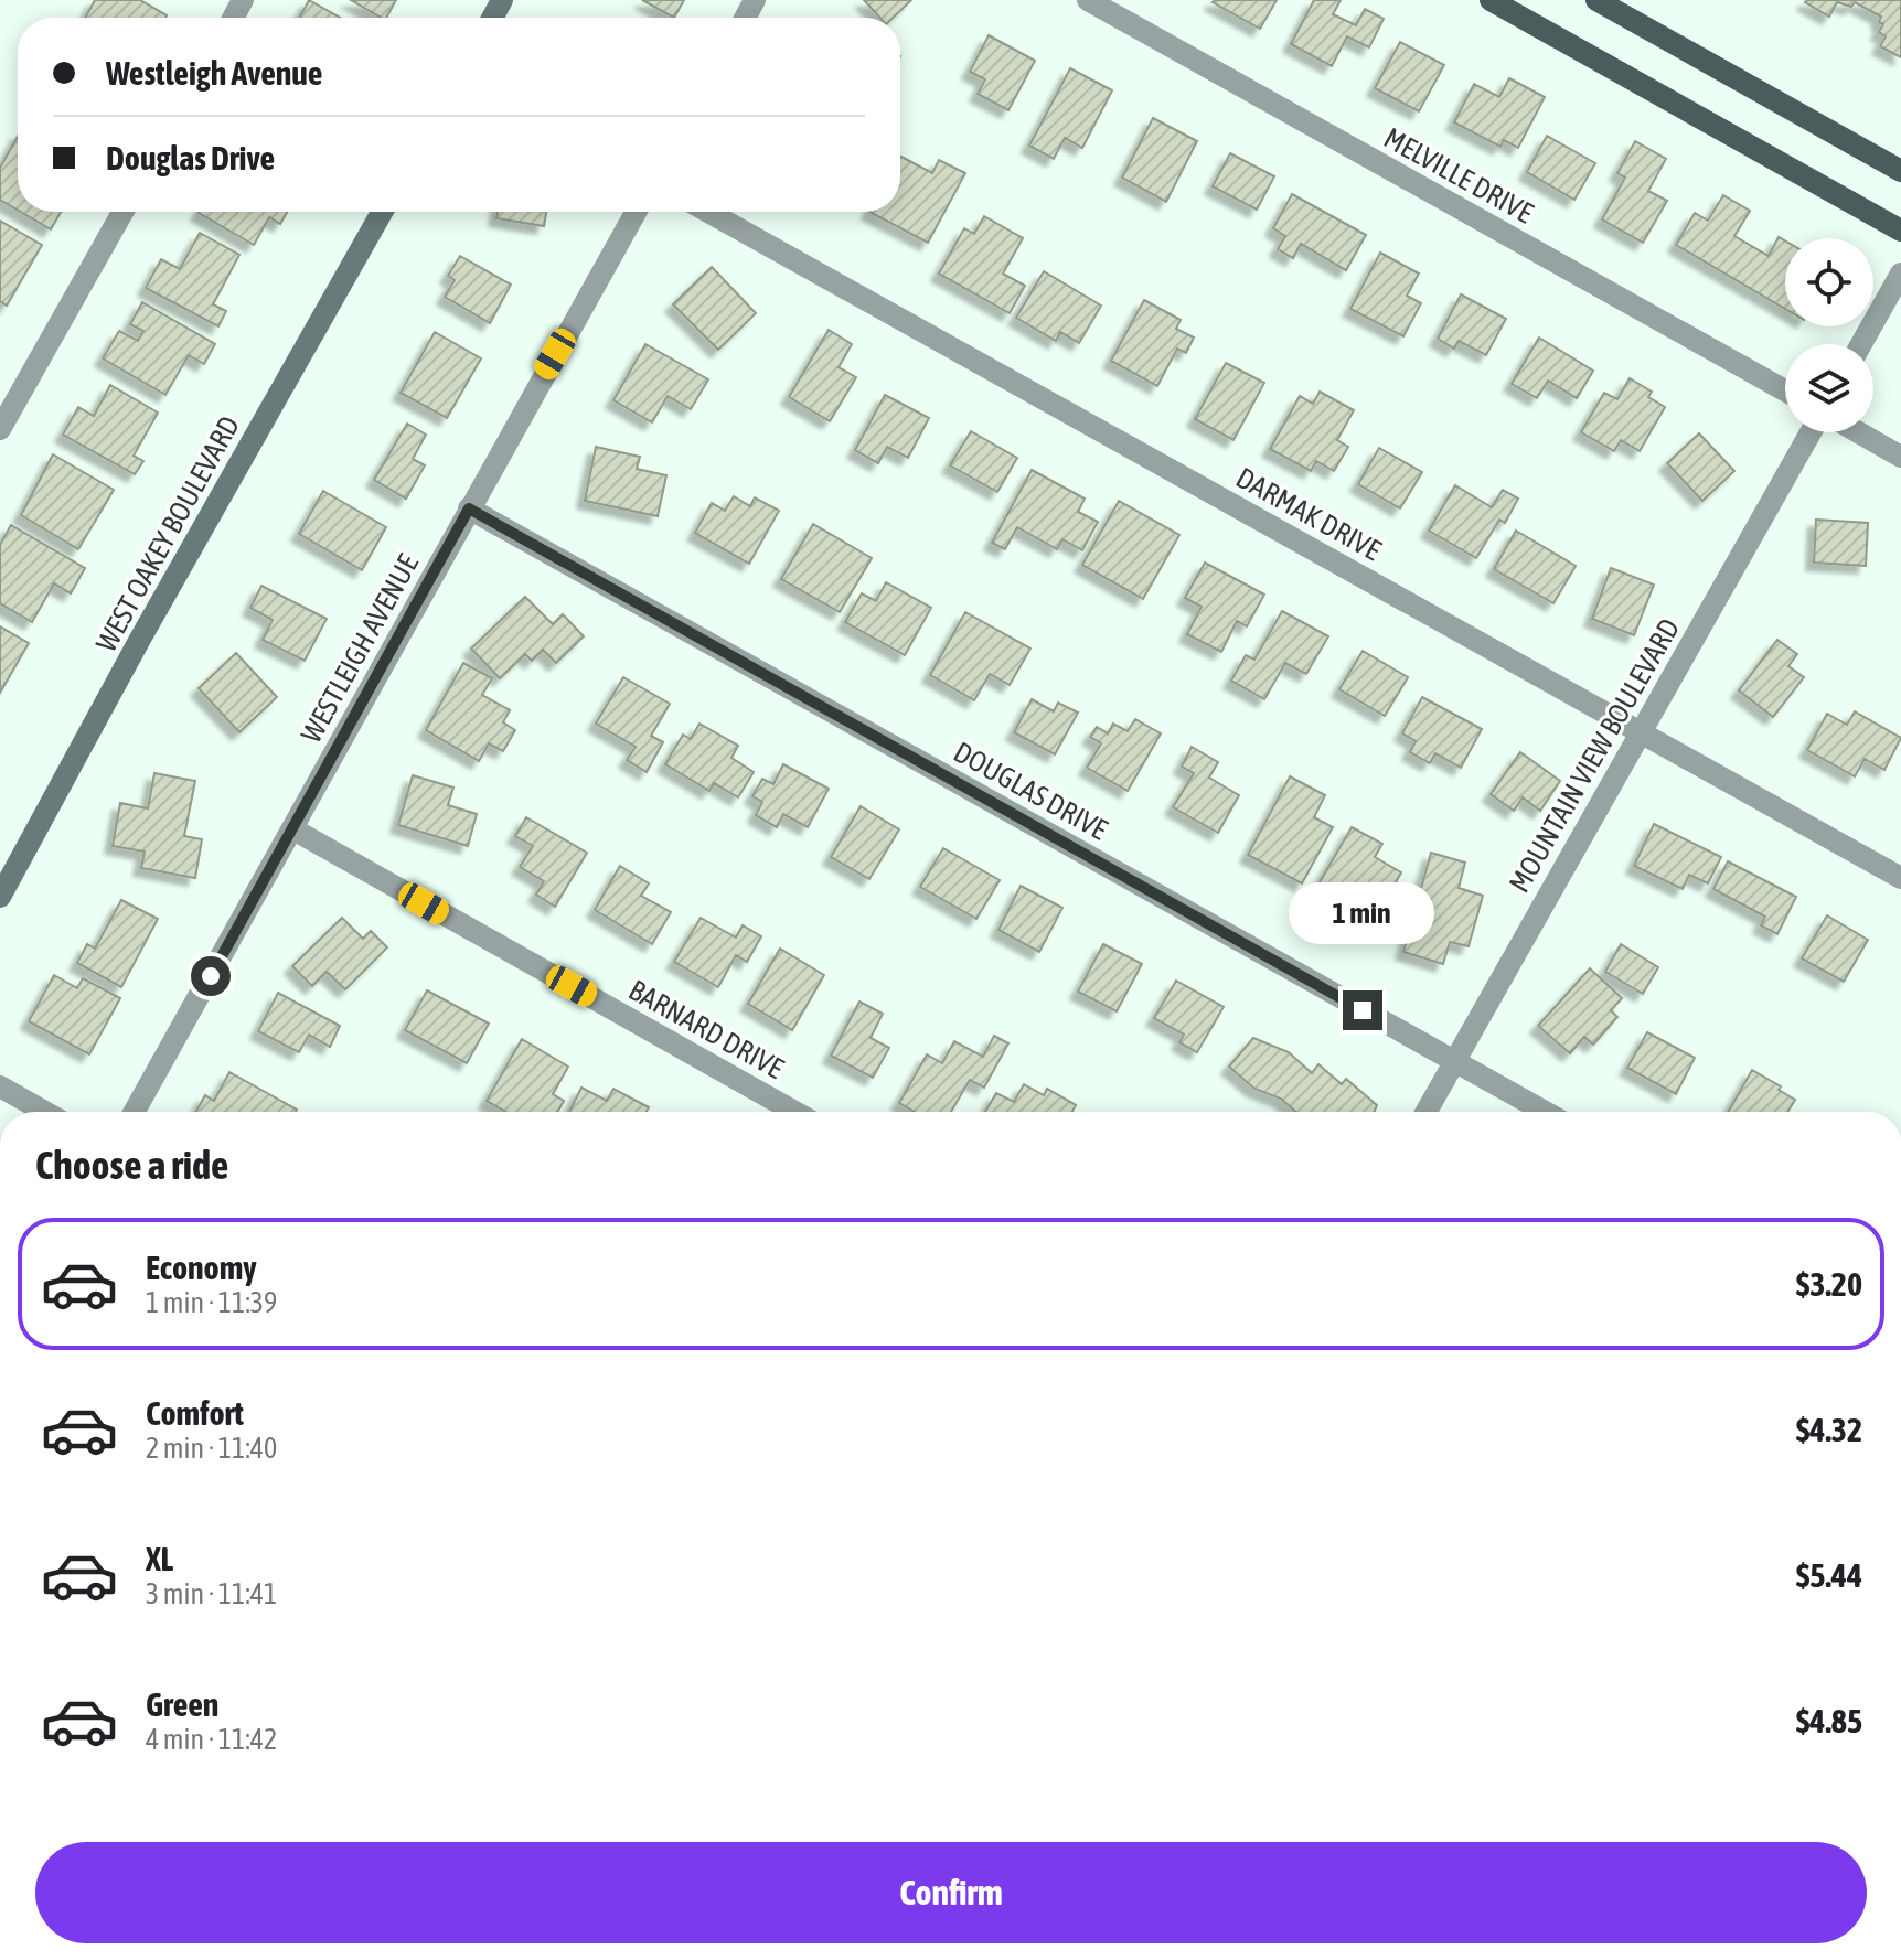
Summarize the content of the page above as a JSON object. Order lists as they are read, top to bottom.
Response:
{
  "streets": {
    "main road": ["WEST OAKEY BOULEVARD"],
    "street": [
      "MELVILLE DRIVE",
      "DARMAK DRIVE",
      "WESTLEIGH AVENUE",
      "MOUNTAIN VIEW BOULEVARD",
      "DOUGLAS DRIVE",
      "BARNARD DRIVE"
    ]
  },
  "crossings": [
    ["DARMAK DRIVE", "MOUNTAIN VIEW BOULEVARD"],
    ["WESTLEIGH AVENUE", "DOUGLAS DRIVE"],
    ["WESTLEIGH AVENUE", "BARNARD DRIVE"],
    ["MOUNTAIN VIEW BOULEVARD", "DOUGLAS DRIVE"]
  ],
  "page": {
    "banner": ["Westleigh Avenue", "Douglas Drive"],
    "bubble": "1 min",
    "heading": "Choose a ride",
    "list": [
      {
        "name": "Economy",
        "note": "1 min · 11:39",
        "value": "$3.20"
      },
      {
        "name": "Comfort",
        "note": "2 min · 11:40",
        "value": "$4.32"
      },
      {
        "name": "XL",
        "note": "3 min · 11:41",
        "value": "$5.44"
      },
      {
        "name": "Green",
        "note": "4 min · 11:42",
        "value": "$4.85"
      }
    ],
    "buttons": "Confirm"
  }
}
